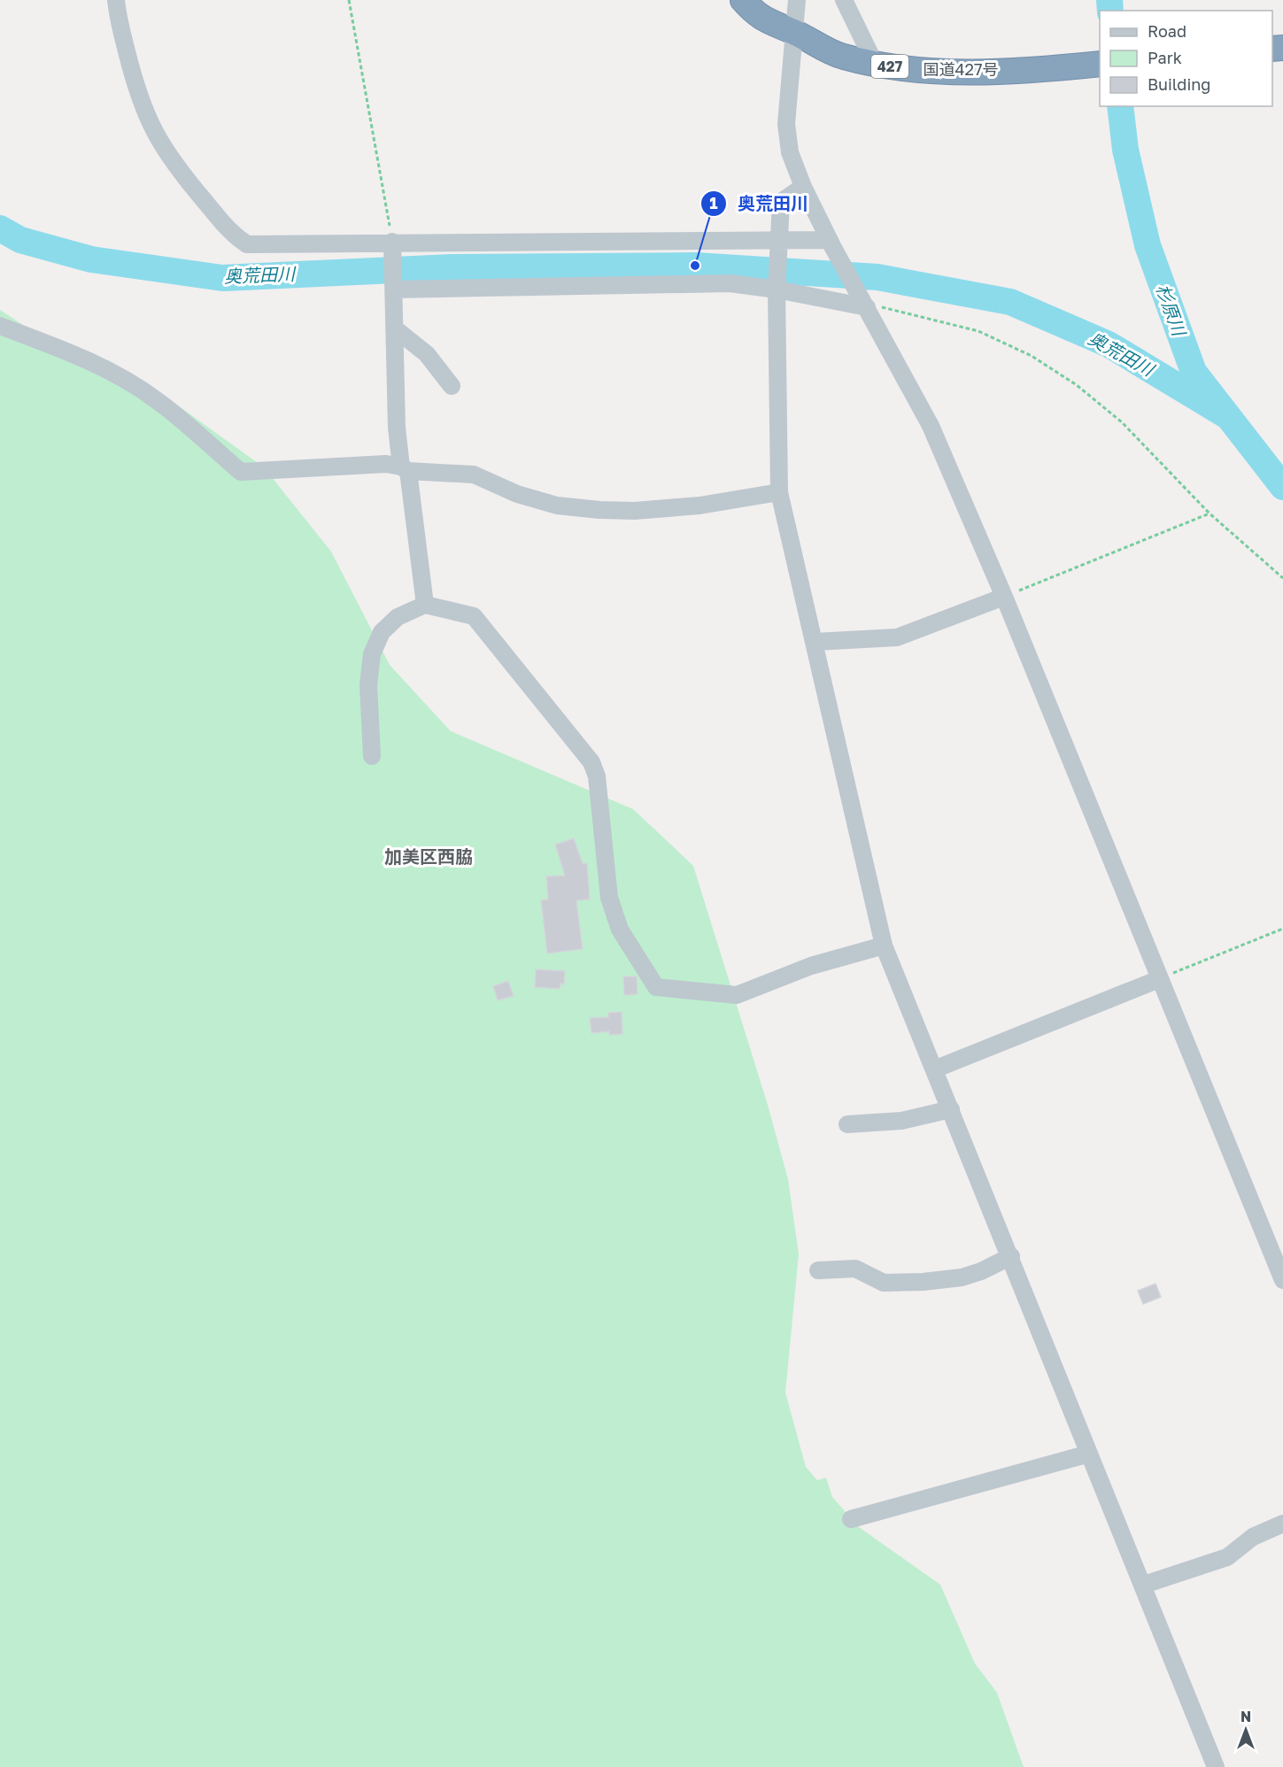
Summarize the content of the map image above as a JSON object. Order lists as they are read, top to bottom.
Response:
{
  "streets": {
    "highway": ["427", "国道427号"]
  },
  "districts": ["加美区西脇"],
  "water": ["奥荒田川", "杉原川"],
  "places": ["奥荒田川"],
  "legend": ["Road", "Park", "Building"],
  "north": "top"
}
